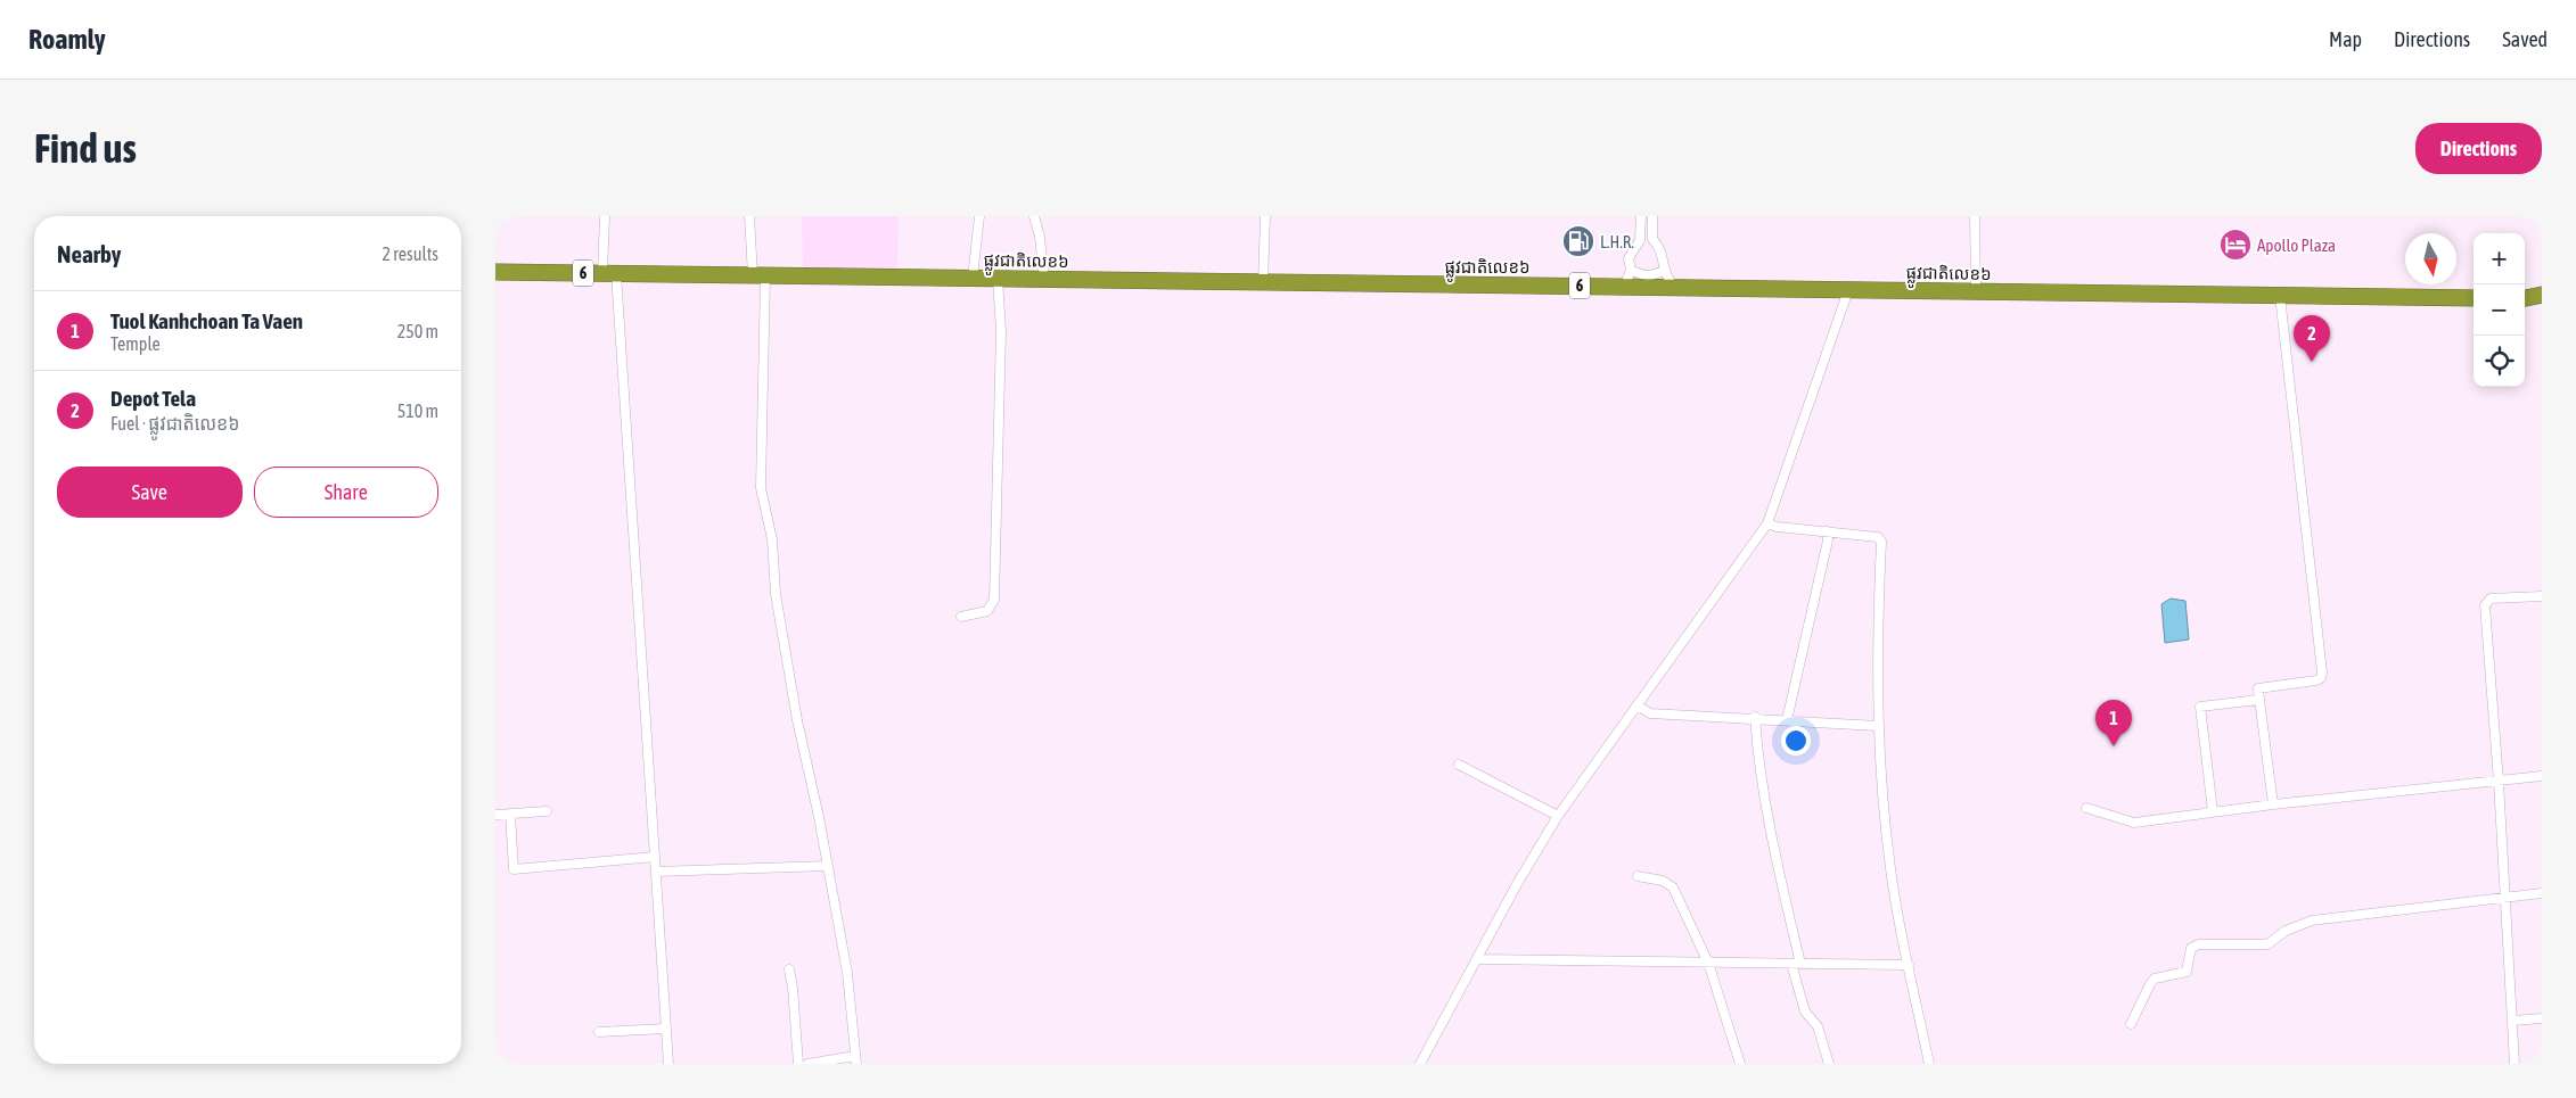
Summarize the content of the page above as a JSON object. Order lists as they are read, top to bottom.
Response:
{
  "streets": {
    "highway": ["ផ្លូវជាតិលេខ៦", "6"]
  },
  "places": {
    "fuel station": ["L.H.R."],
    "hotel": ["Apollo Plaza"]
  },
  "north": "bottom",
  "page": {
    "header": "Roamly",
    "nav": ["Map", "Directions", "Saved"],
    "buttons": [
      "Directions",
      ["Save", "Share"]
    ],
    "title": "Find us",
    "heading": ["Nearby", "2 results"],
    "map_buttons": ["+", "−"],
    "list": [
      {
        "mark": "1",
        "name": "Tuol Kanhchoan Ta Vaen",
        "note": "Temple",
        "value": "250 m"
      },
      {
        "mark": "2",
        "name": "Depot Tela",
        "note": "Fuel · ផ្លូវជាតិលេខ៦",
        "value": "510 m"
      }
    ],
    "pins": ["2", "1"]
  }
}
